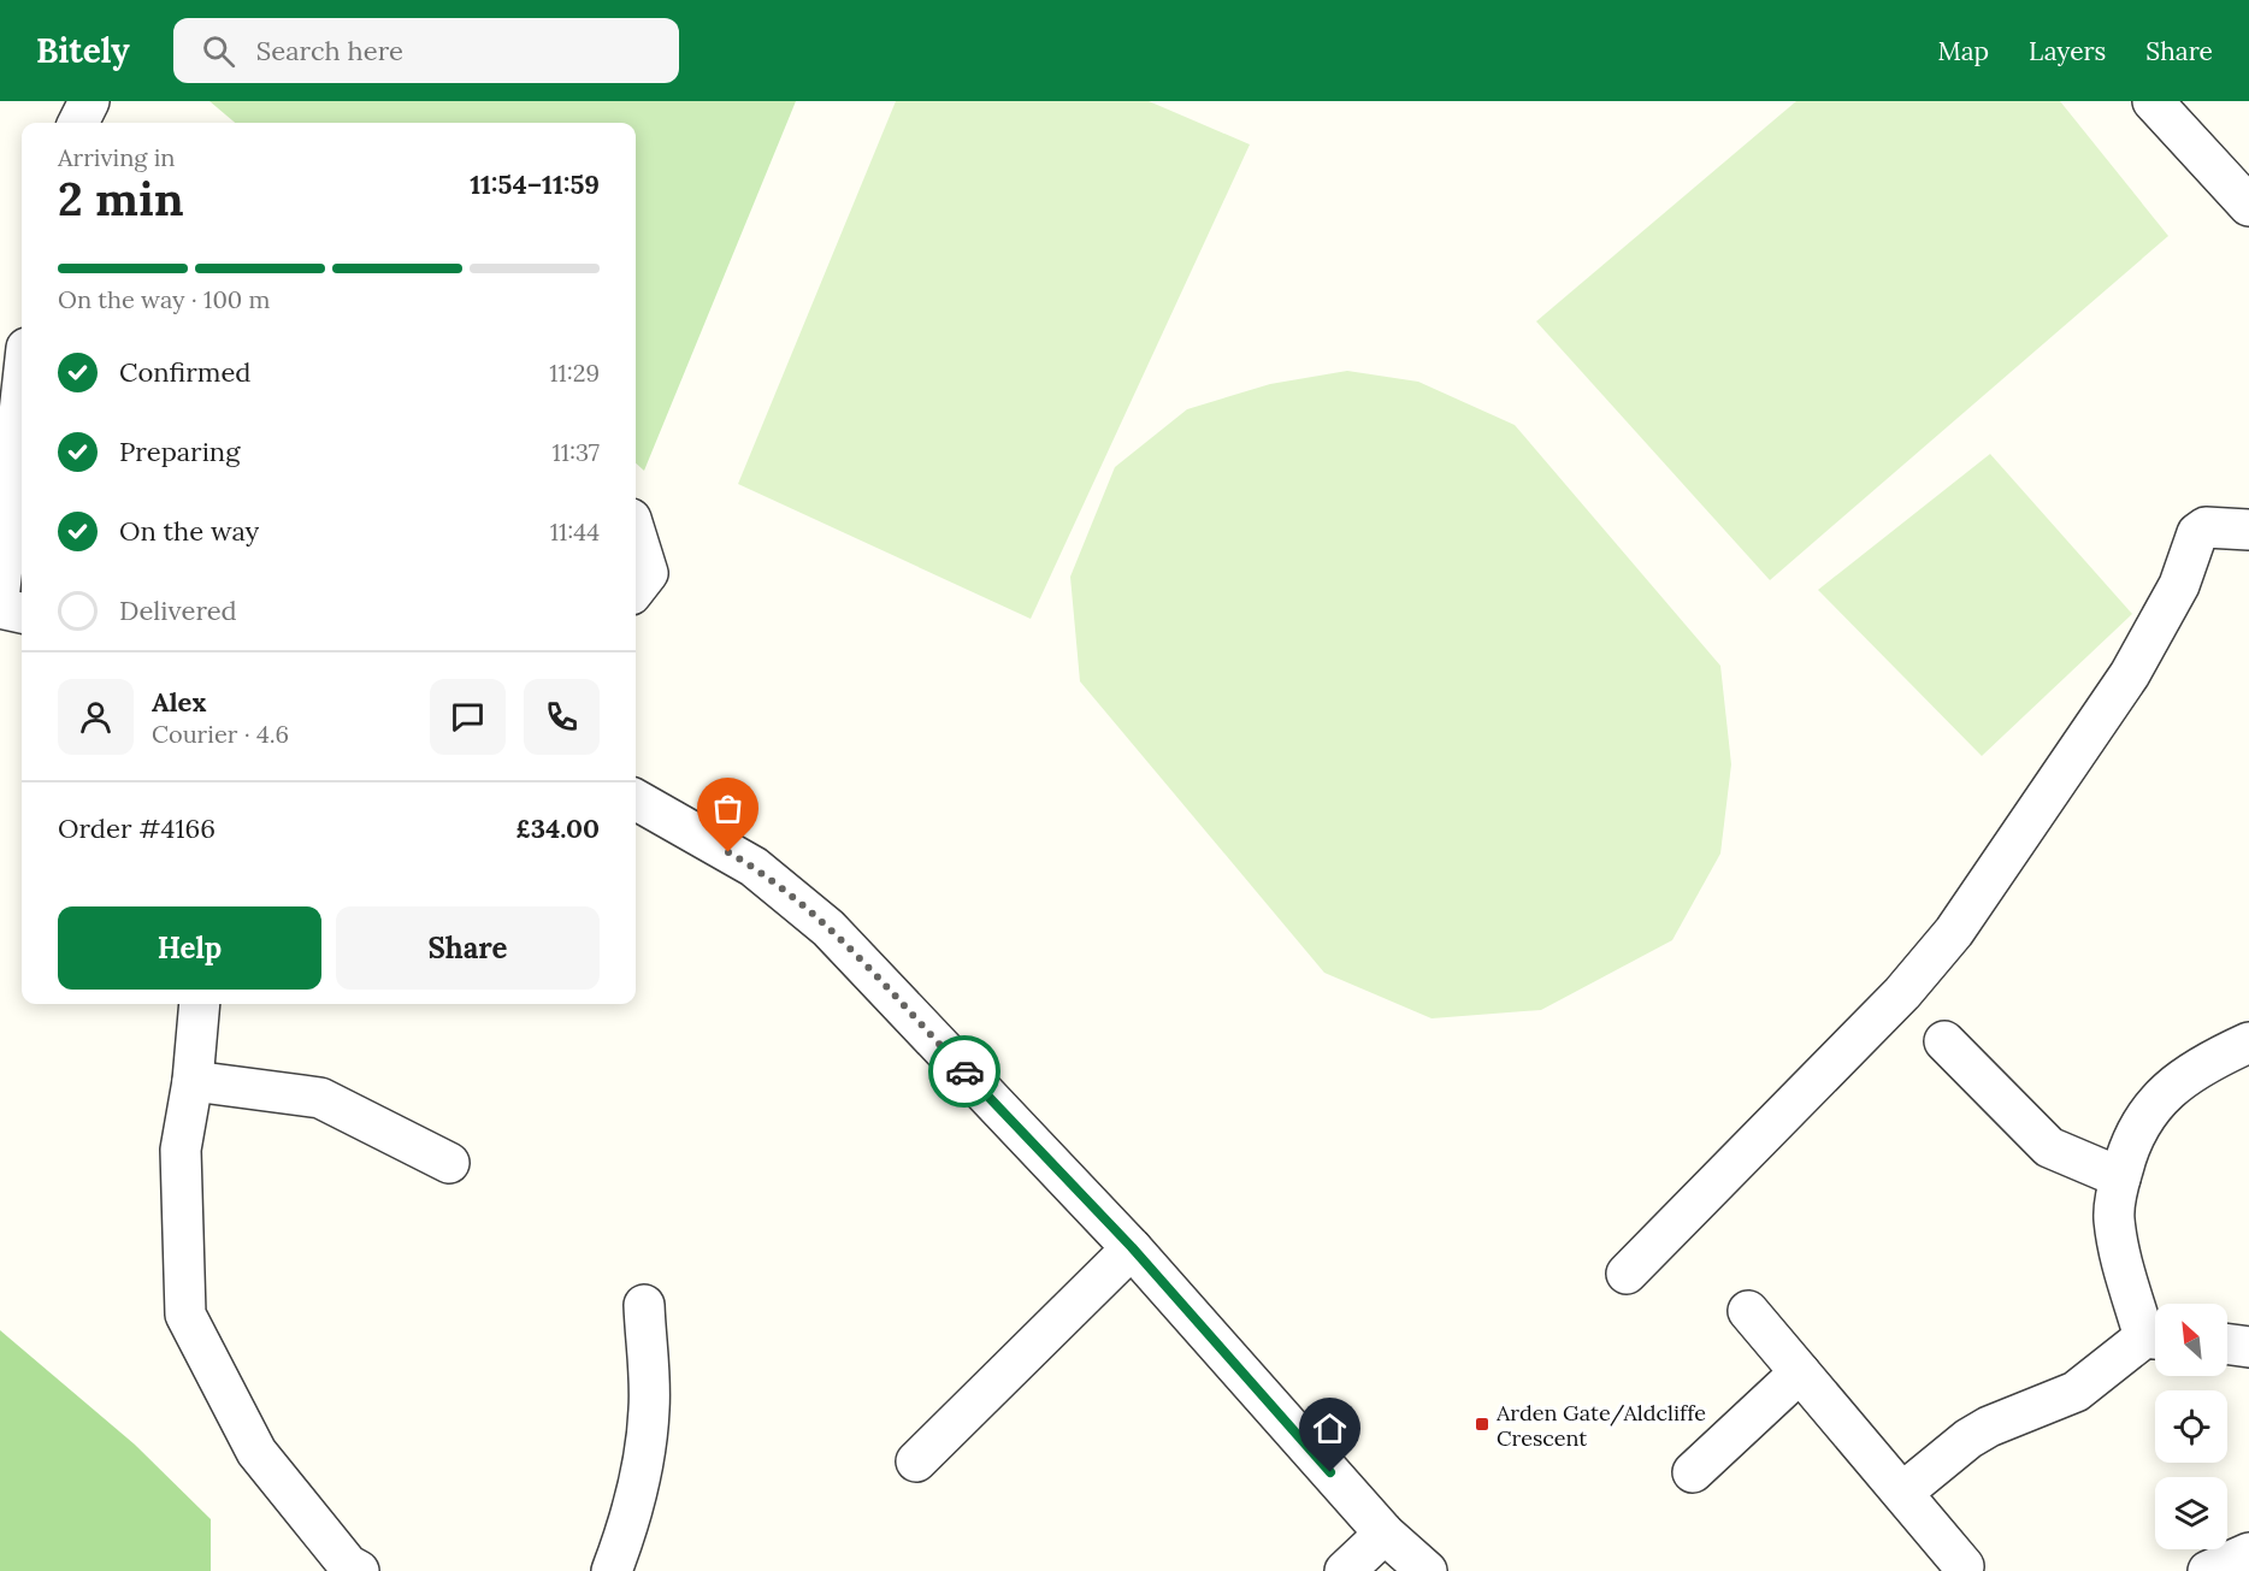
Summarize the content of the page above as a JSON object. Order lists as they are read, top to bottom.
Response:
{
  "places": {
    "transit": ["Arden Gate/Aldcliffe Crescent"]
  },
  "north": "top left",
  "page": {
    "header": "Bitely",
    "search": "Search here",
    "nav": ["Map", "Layers", "Share"],
    "heading": ["2 min", "Arriving in", "11:54–11:59"],
    "panel": [
      "Alex",
      "Courier · 4.6",
      "Order #4166",
      "£34.00"
    ],
    "bar": "On the way · 100 m",
    "list": [
      ["Confirmed", "11:29"],
      ["Preparing", "11:37"],
      ["On the way", "11:44"],
      "Delivered"
    ],
    "buttons": ["Help", "Share"]
  }
}
